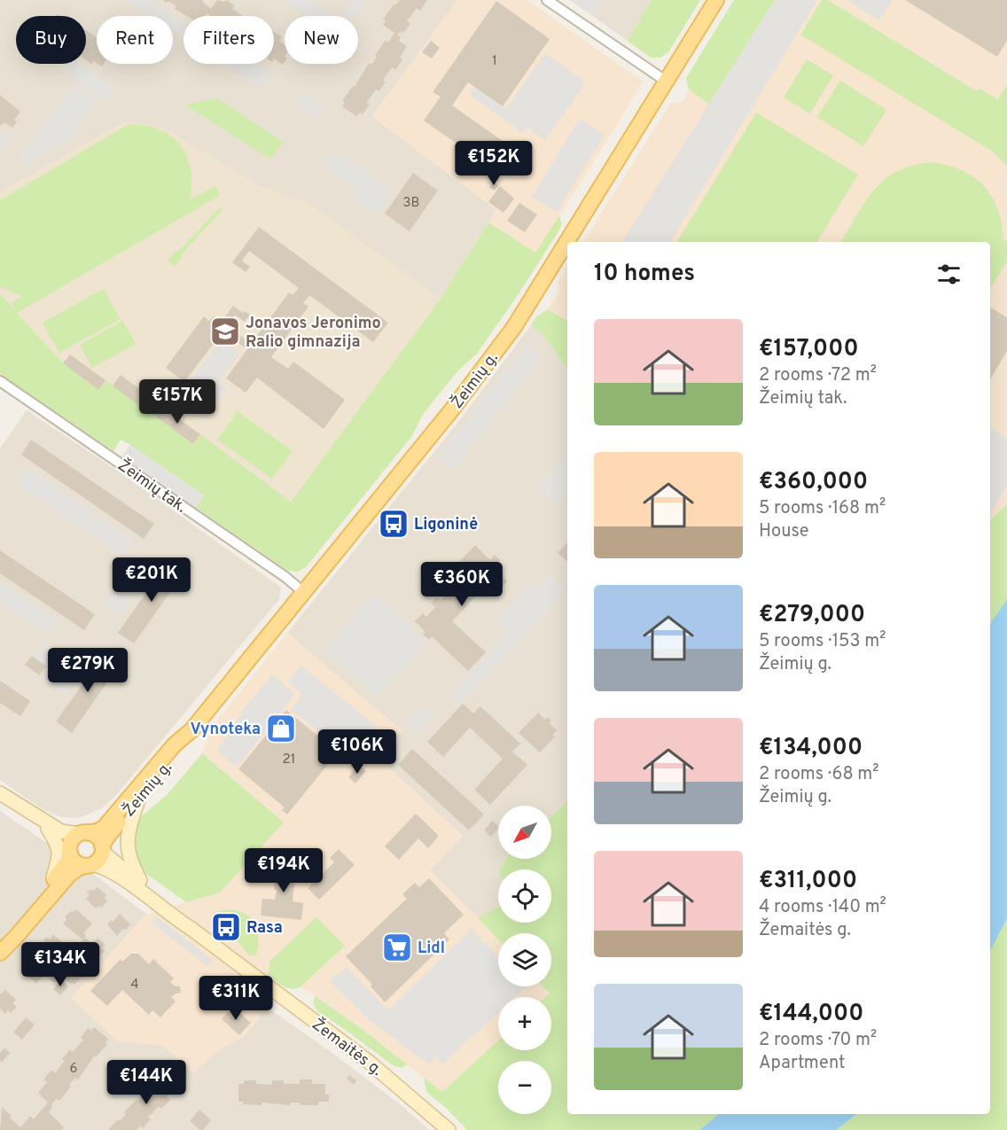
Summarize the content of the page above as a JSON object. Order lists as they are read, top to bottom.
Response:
{
  "streets": {
    "main road": ["Žeimių g.", "Žemaitės g."],
    "street": ["Žeimių tak."]
  },
  "crossings": [
    ["Žeimių g.", "Žeimių tak."],
    ["Žeimių g.", "Žemaitės g."]
  ],
  "places": {
    "school or university": ["Jonavos Jeronimo Ralio gimnazija"],
    "bus stop": ["Ligoninė", "Rasa"],
    "shop": ["Vynoteka"],
    "supermarket": ["Lidl"]
  },
  "house_numbers": [
    "1",
    "3B",
    "21",
    "4",
    "6"
  ],
  "north": "bottom left",
  "page": {
    "chip": [
      "Buy",
      "Rent",
      "Filters",
      "New"
    ],
    "price": [
      "€152K",
      "€157K",
      "€201K",
      "€360K",
      "€279K",
      "€106K",
      "€194K",
      "€134K",
      "€311K",
      "€144K"
    ],
    "heading": "10 homes",
    "list": [
      {
        "name": "€157,000",
        "note": "2 rooms · 72 m² · Žeimių tak."
      },
      {
        "name": "€360,000",
        "note": "5 rooms · 168 m² · House"
      },
      {
        "name": "€279,000",
        "note": "5 rooms · 153 m² · Žeimių g."
      },
      {
        "name": "€134,000",
        "note": "2 rooms · 68 m² · Žeimių g."
      },
      {
        "name": "€311,000",
        "note": "4 rooms · 140 m² · Žemaitės g."
      },
      {
        "name": "€144,000",
        "note": "2 rooms · 70 m² · Apartment"
      }
    ],
    "map_buttons": ["+", "−"]
  }
}
